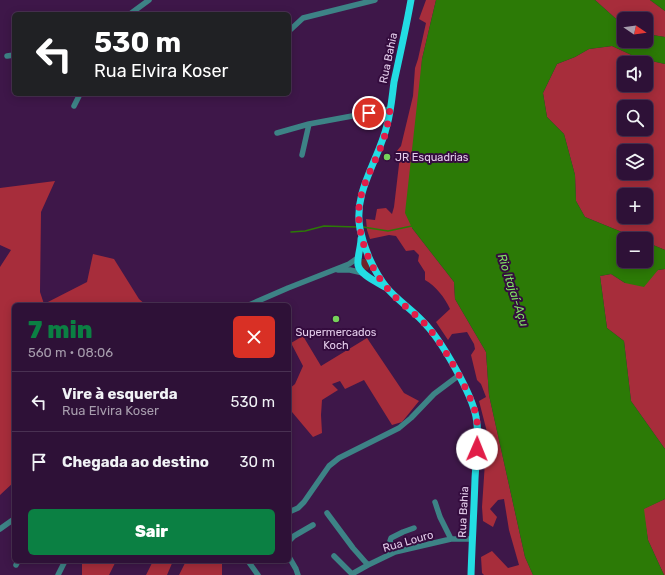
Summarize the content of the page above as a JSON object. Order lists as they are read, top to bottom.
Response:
{
  "streets": {
    "main road": ["Rua Bahia"],
    "street": ["Rua Louro"]
  },
  "crossings": [
    ["Rua Bahia", "Rua Louro"]
  ],
  "water": ["Rio Itajaí-Açu"],
  "places": ["JR Esquadrias", "Supermercados Koch"],
  "north": "right",
  "page": {
    "map_buttons": ["+", "−"],
    "turn": ["530 m", "Rua Elvira Koser"],
    "heading": ["7 min", "560 m · 08:06"],
    "list": [
      {
        "name": "Vire à esquerda",
        "note": "Rua Elvira Koser",
        "value": "530 m"
      },
      {
        "name": "Chegada ao destino",
        "value": "30 m"
      }
    ],
    "buttons": "Sair"
  }
}
